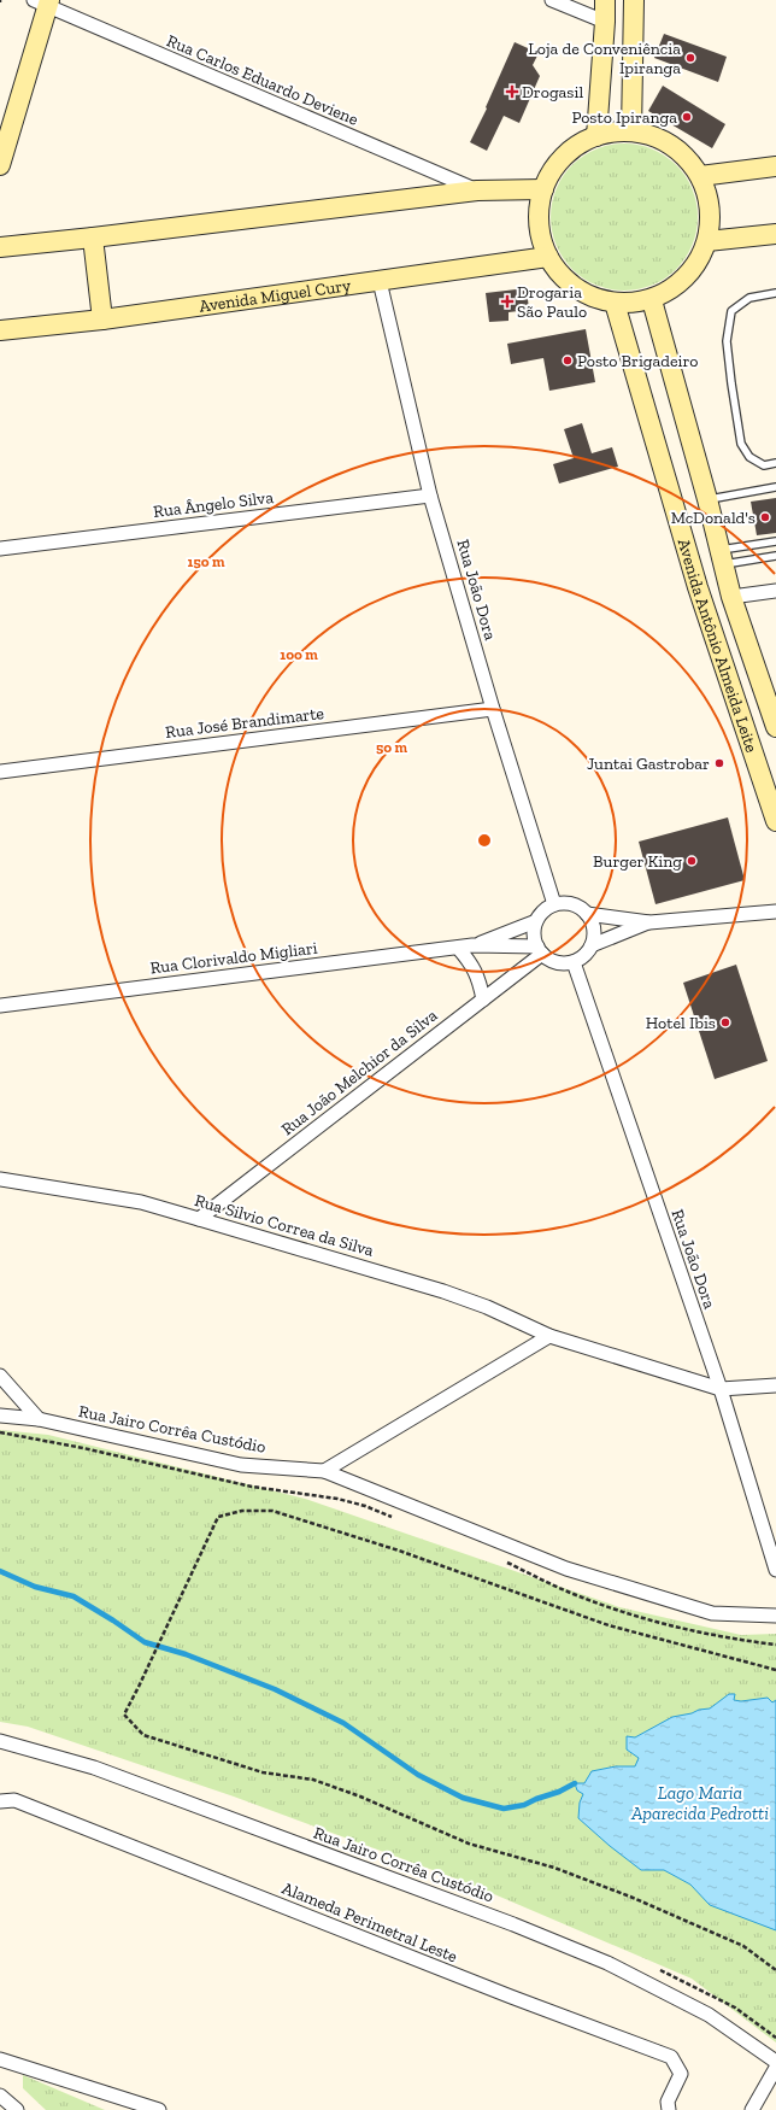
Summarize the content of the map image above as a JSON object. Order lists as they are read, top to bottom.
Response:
{
  "streets": {
    "main road": ["Avenida Miguel Cury", "Avenida Antônio Almeida Leite"],
    "street": [
      "Rua Carlos Eduardo Deviene",
      "Rua Ângelo Silva",
      "Rua João Dora",
      "Rua José Brandimarte",
      "Rua Clorivaldo Migliari",
      "Rua João Melchior da Silva",
      "Rua Silvio Correa da Silva",
      "Rua Jairo Corrêa Custódio",
      "Alameda Perimetral Leste"
    ]
  },
  "crossings": [
    ["Avenida Miguel Cury", "Rua João Dora"],
    ["Avenida Miguel Cury", "Avenida Antônio Almeida Leite"],
    ["Rua Ângelo Silva", "Rua João Dora"],
    ["Rua João Dora", "Rua José Brandimarte"],
    ["Rua João Dora", "Rua Clorivaldo Migliari"],
    ["Rua João Dora", "Rua João Melchior da Silva"],
    ["Rua João Dora", "Rua Silvio Correa da Silva"],
    ["Rua Clorivaldo Migliari", "Rua João Melchior da Silva"],
    ["Rua João Melchior da Silva", "Rua Silvio Correa da Silva"]
  ],
  "water": ["Lago Maria Aparecida Pedrotti"],
  "places": {
    "other": [
      "Loja de Conveniência Ipiranga",
      "Posto Ipiranga",
      "Posto Brigadeiro",
      "McDonald's",
      "Juntai Gastrobar",
      "Burger King",
      "Hotel Ibis"
    ],
    "health": ["Drogasil", "Drogaria São Paulo"]
  },
  "rings": ["150 m", "100 m", "50 m"]
}
